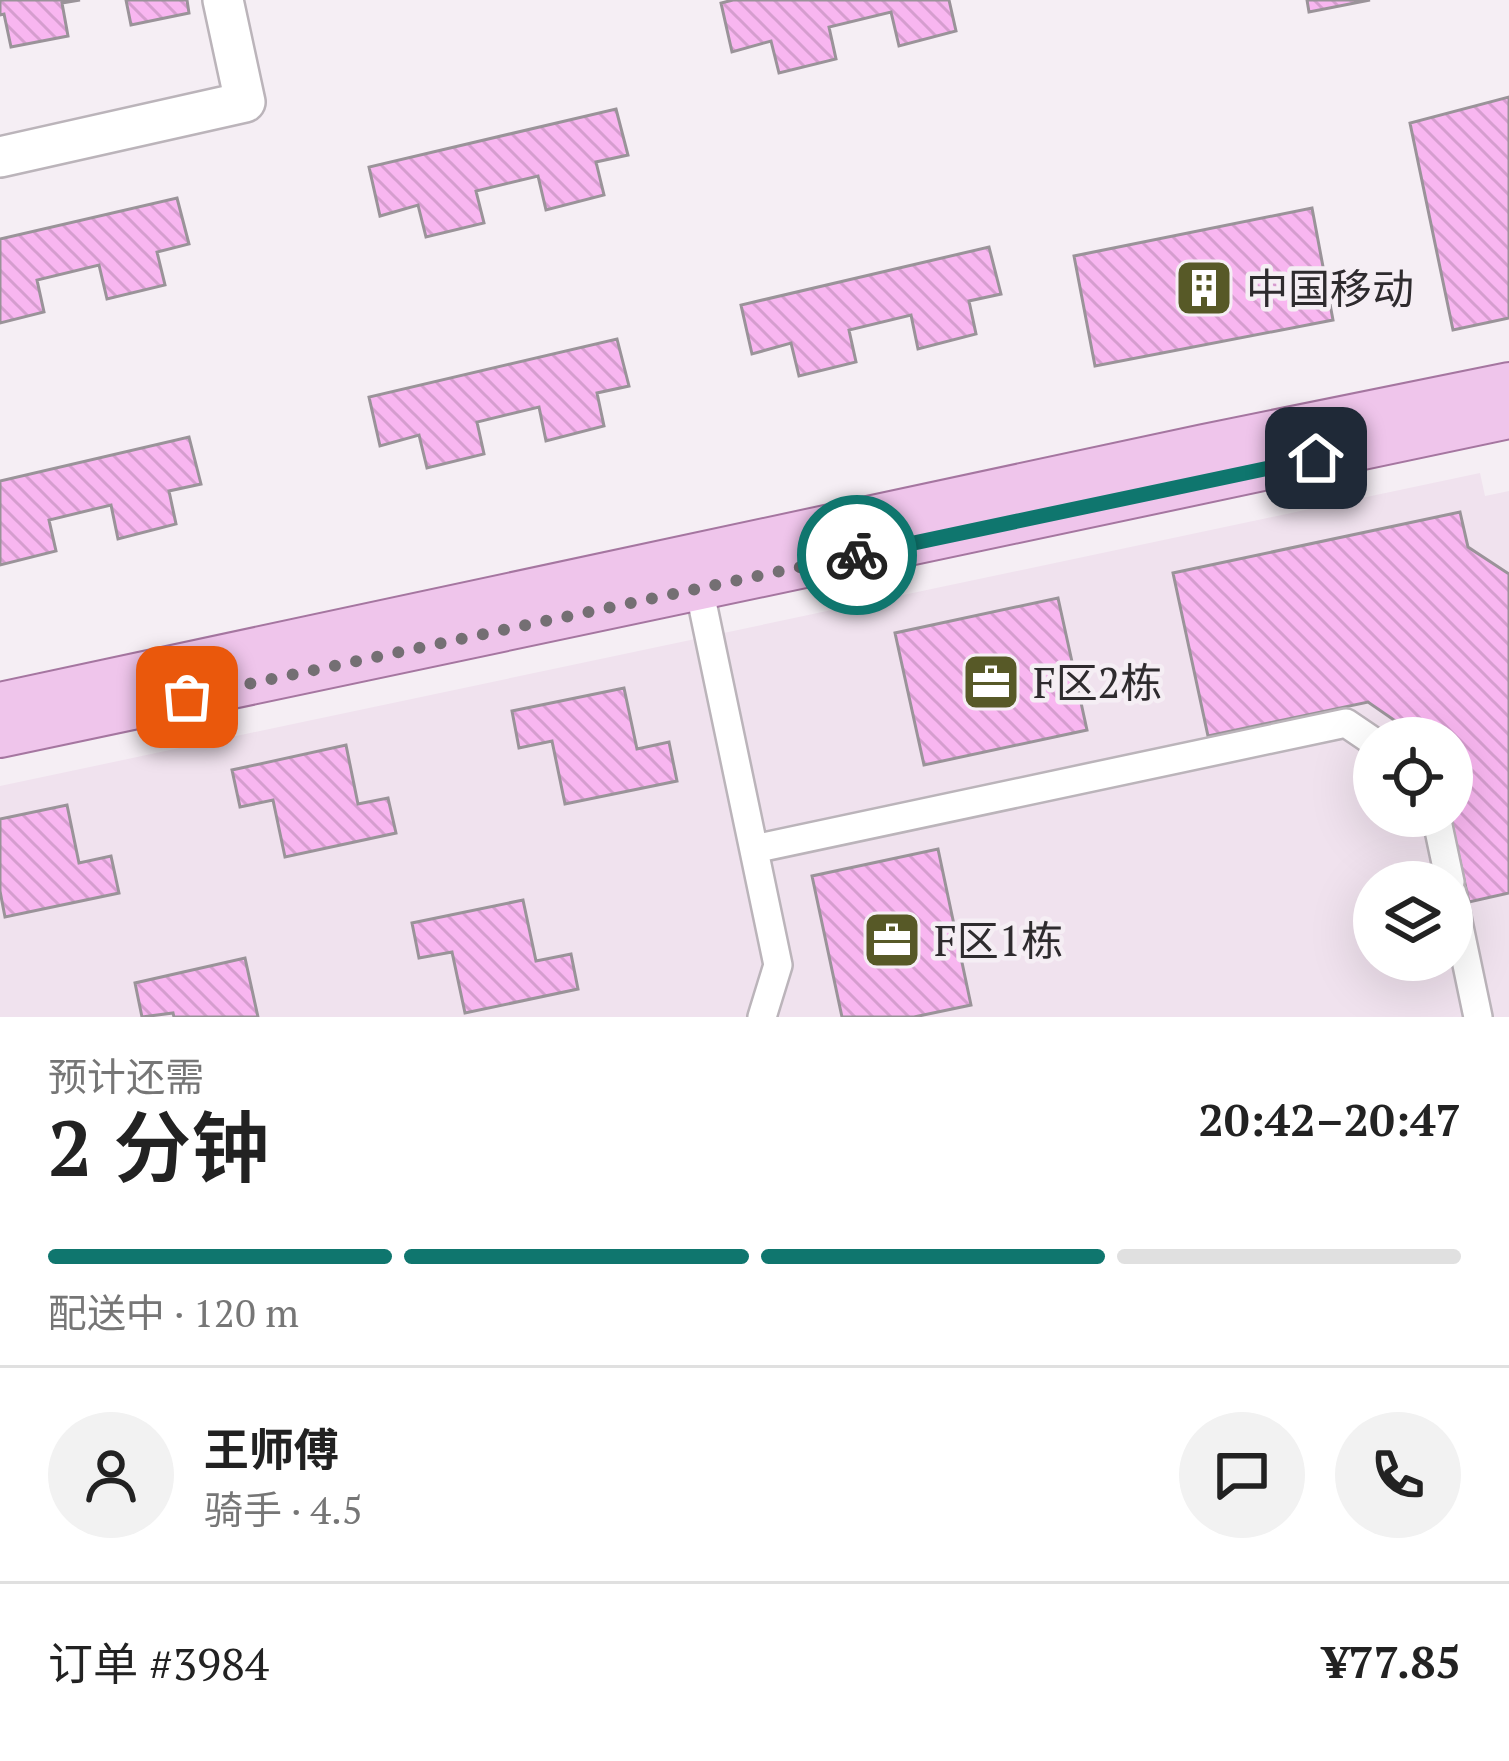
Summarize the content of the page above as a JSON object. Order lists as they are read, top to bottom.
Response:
{
  "places": {
    "building": ["中国移动"],
    "office": ["F区2栋", "F区1栋"]
  },
  "page": {
    "heading": ["2 分钟", "预计还需", "20:42–20:47"],
    "panel": [
      "王师傅",
      "骑手 · 4.5",
      "订单 #3984",
      "¥77.85"
    ],
    "bar": "配送中 · 120 m"
  }
}
